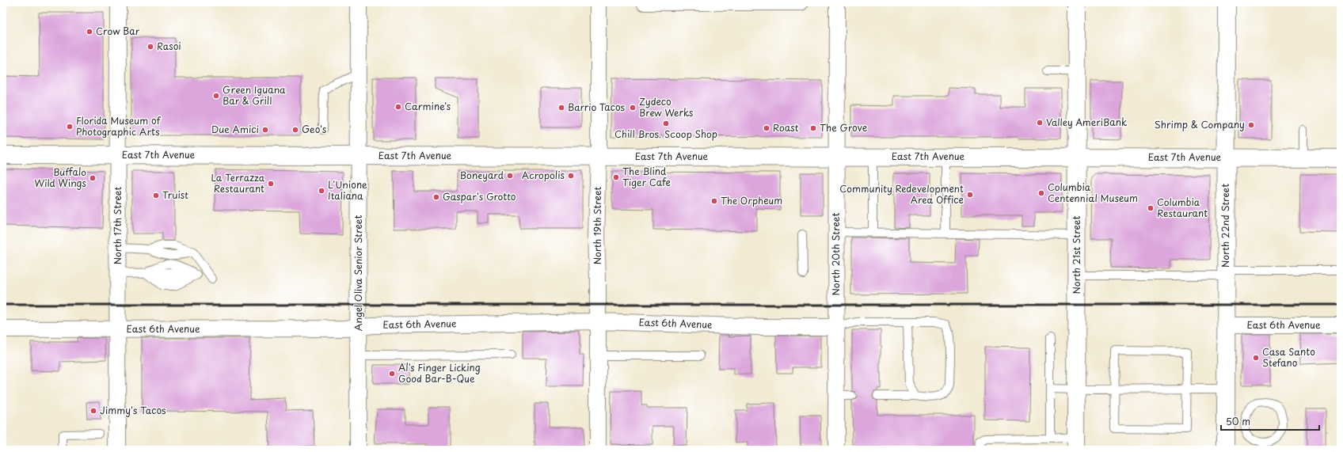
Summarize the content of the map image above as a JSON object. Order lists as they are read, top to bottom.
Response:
{
  "streets": {
    "street": [
      "East 7th Avenue",
      "North 17th Street",
      "North 19th Street",
      "North 22nd Street",
      "North 20th Street",
      "North 21st Street",
      "Angel Oliva Senior Street",
      "East 6th Avenue"
    ]
  },
  "crossings": [
    ["East 7th Avenue", "North 17th Street"],
    ["East 7th Avenue", "North 19th Street"],
    ["East 7th Avenue", "North 22nd Street"],
    ["East 7th Avenue", "North 20th Street"],
    ["East 7th Avenue", "North 21st Street"],
    ["East 7th Avenue", "Angel Oliva Senior Street"],
    ["North 17th Street", "East 6th Avenue"],
    ["North 19th Street", "East 6th Avenue"],
    ["North 22nd Street", "East 6th Avenue"],
    ["North 20th Street", "East 6th Avenue"],
    ["Angel Oliva Senior Street", "East 6th Avenue"]
  ],
  "places": [
    "Crow Bar",
    "Rasoi",
    "Green Iguana Bar & Grill",
    "Carmine's",
    "Barrio Tacos",
    "Zydeco Brew Werks",
    "Valley AmeriBank",
    "Chill Bros. Scoop Shop",
    "Shrimp & Company",
    "Florida Museum of Photographic Arts",
    "Roast",
    "The Grove",
    "Due Amici",
    "Geo's",
    "Boneyard",
    "Acropolis",
    "The Blind Tiger Cafe",
    "Buffalo Wild Wings",
    "La Terrazza Restaurant",
    "L'Unione Italiana",
    "Columbia Centennial Museum",
    "Community Redevelopment Area Office",
    "Truist",
    "Gaspar's Grotto",
    "The Orpheum",
    "Columbia Restaurant",
    "Casa Santo Stefano",
    "Al's Finger Licking Good Bar-B-Que",
    "Jimmy's Tacos"
  ],
  "scale_bar": "50 m"
}
